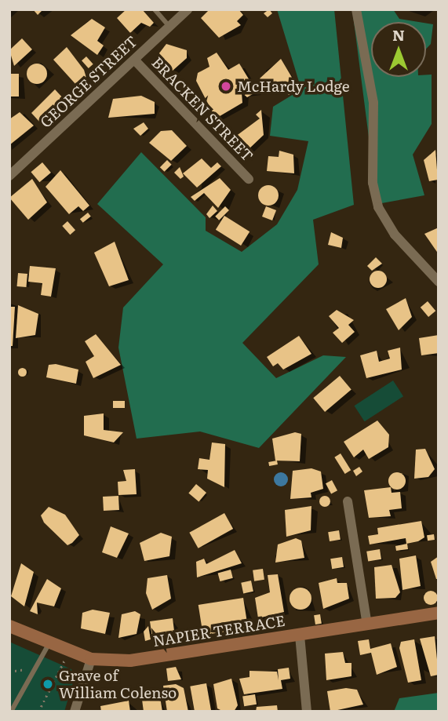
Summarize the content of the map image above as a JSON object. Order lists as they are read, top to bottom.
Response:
{
  "streets": {
    "street": ["GEORGE STREET", "BRACKEN STREET", "NAPIER TERRACE"]
  },
  "crossings": [
    ["GEORGE STREET", "BRACKEN STREET"]
  ],
  "places": ["McHardy Lodge", "Grave of William Colenso"],
  "north": "top"
}
